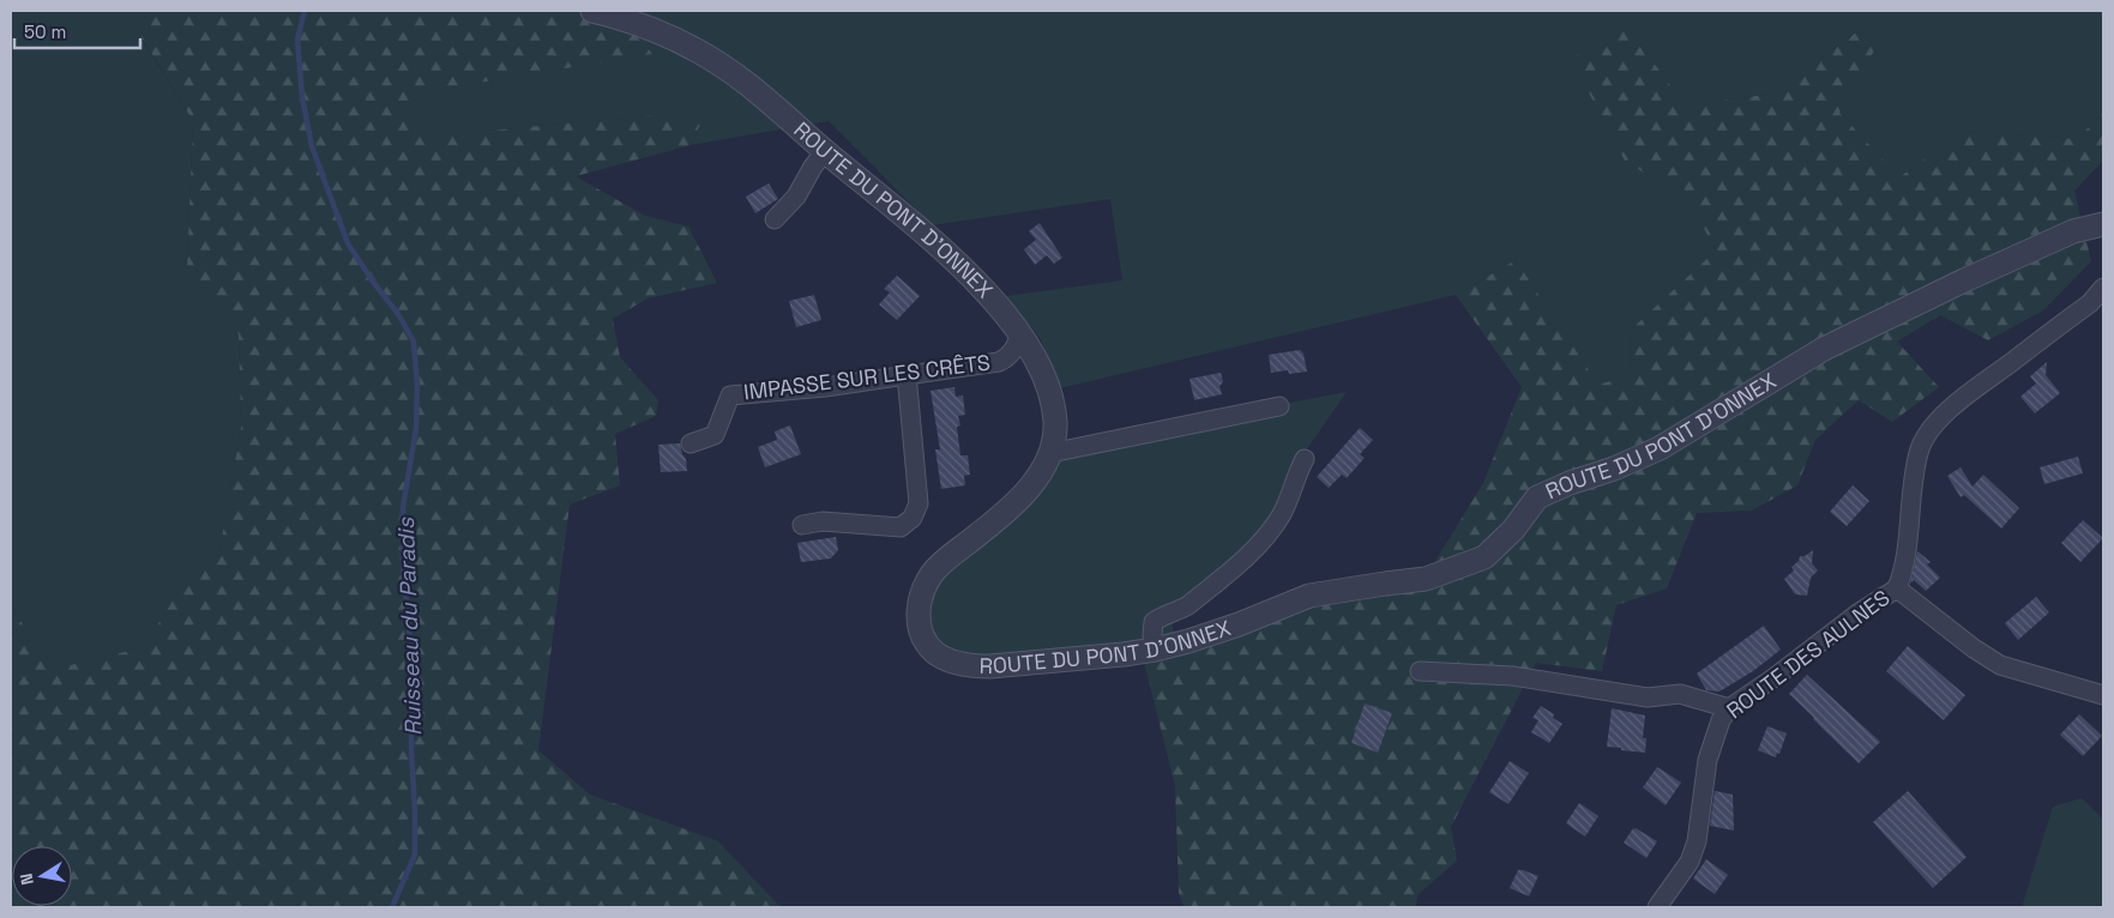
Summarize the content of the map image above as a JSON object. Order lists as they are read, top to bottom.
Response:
{
  "streets": {
    "street": ["ROUTE DU PONT D'ONNEX", "IMPASSE SUR LES CRÊTS", "ROUTE DES AULNES"]
  },
  "crossings": [
    ["ROUTE DU PONT D'ONNEX", "IMPASSE SUR LES CRÊTS"]
  ],
  "water": ["Ruisseau du Paradis"],
  "scale_bar": "50 m",
  "north": "left"
}
